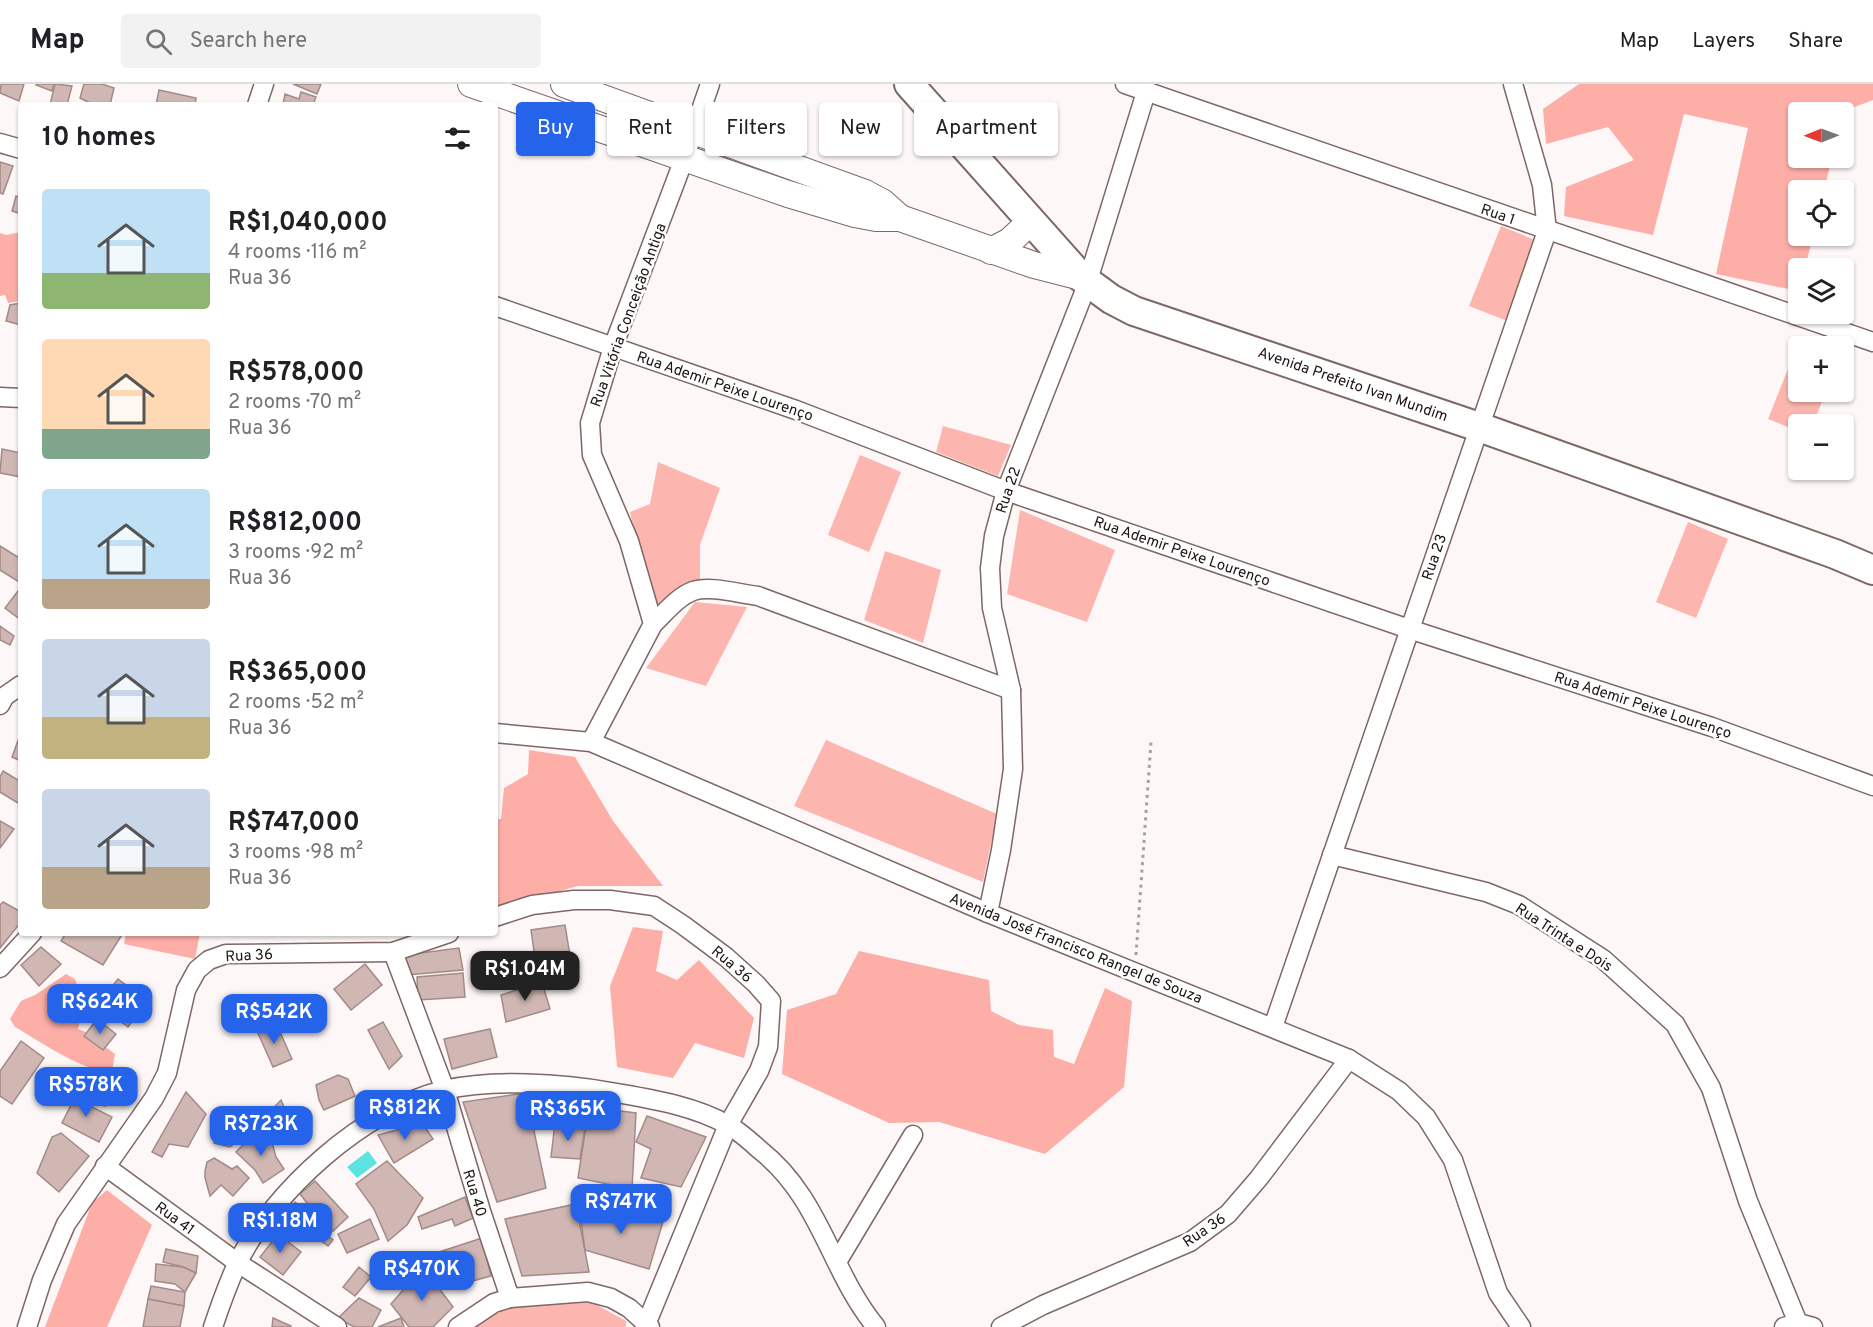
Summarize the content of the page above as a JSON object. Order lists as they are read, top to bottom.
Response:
{
  "streets": {
    "main road": ["Avenida Prefeito Ivan Mundim"],
    "street": [
      "Rua 1",
      "Rua Vitória Conceição Antiga",
      "Rua Ademir Peixe Lourenço",
      "Rua 22",
      "Rua 23",
      "Rua Trinta e Dois",
      "Avenida José Francisco Rangel de Souza",
      "Rua 36",
      "Rua 40",
      "Rua 41"
    ]
  },
  "crossings": [
    ["Rua 1", "Rua 22"],
    ["Rua 1", "Rua 23"],
    ["Rua Vitória Conceição Antiga", "Rua Ademir Peixe Lourenço"],
    ["Avenida Prefeito Ivan Mundim", "Rua 22"],
    ["Avenida Prefeito Ivan Mundim", "Rua 23"],
    ["Rua Ademir Peixe Lourenço", "Rua 22"],
    ["Rua Ademir Peixe Lourenço", "Rua 23"],
    ["Rua 22", "Avenida José Francisco Rangel de Souza"],
    ["Rua 23", "Rua Trinta e Dois"],
    ["Rua 23", "Avenida José Francisco Rangel de Souza"],
    ["Avenida José Francisco Rangel de Souza", "Rua 36"],
    ["Rua 36", "Rua 40"],
    ["Rua 36", "Rua 41"]
  ],
  "north": "left",
  "page": {
    "header": "Map",
    "search": "Search here",
    "nav": ["Map", "Layers", "Share"],
    "map_buttons": ["+", "−"],
    "chip": [
      "Buy",
      "Rent",
      "Filters",
      "New",
      "Apartment"
    ],
    "heading": "10 homes",
    "list": [
      {
        "name": "R$1,040,000",
        "note": "4 rooms · 116 m² · Rua 36"
      },
      {
        "name": "R$578,000",
        "note": "2 rooms · 70 m² · Rua 36"
      },
      {
        "name": "R$812,000",
        "note": "3 rooms · 92 m² · Rua 36"
      },
      {
        "name": "R$365,000",
        "note": "2 rooms · 52 m² · Rua 36"
      },
      {
        "name": "R$747,000",
        "note": "3 rooms · 98 m² · Rua 36"
      }
    ],
    "price": [
      "R$1.04M",
      "R$624K",
      "R$542K",
      "R$578K",
      "R$812K",
      "R$365K",
      "R$723K",
      "R$747K",
      "R$1.18M",
      "R$470K"
    ]
  }
}
